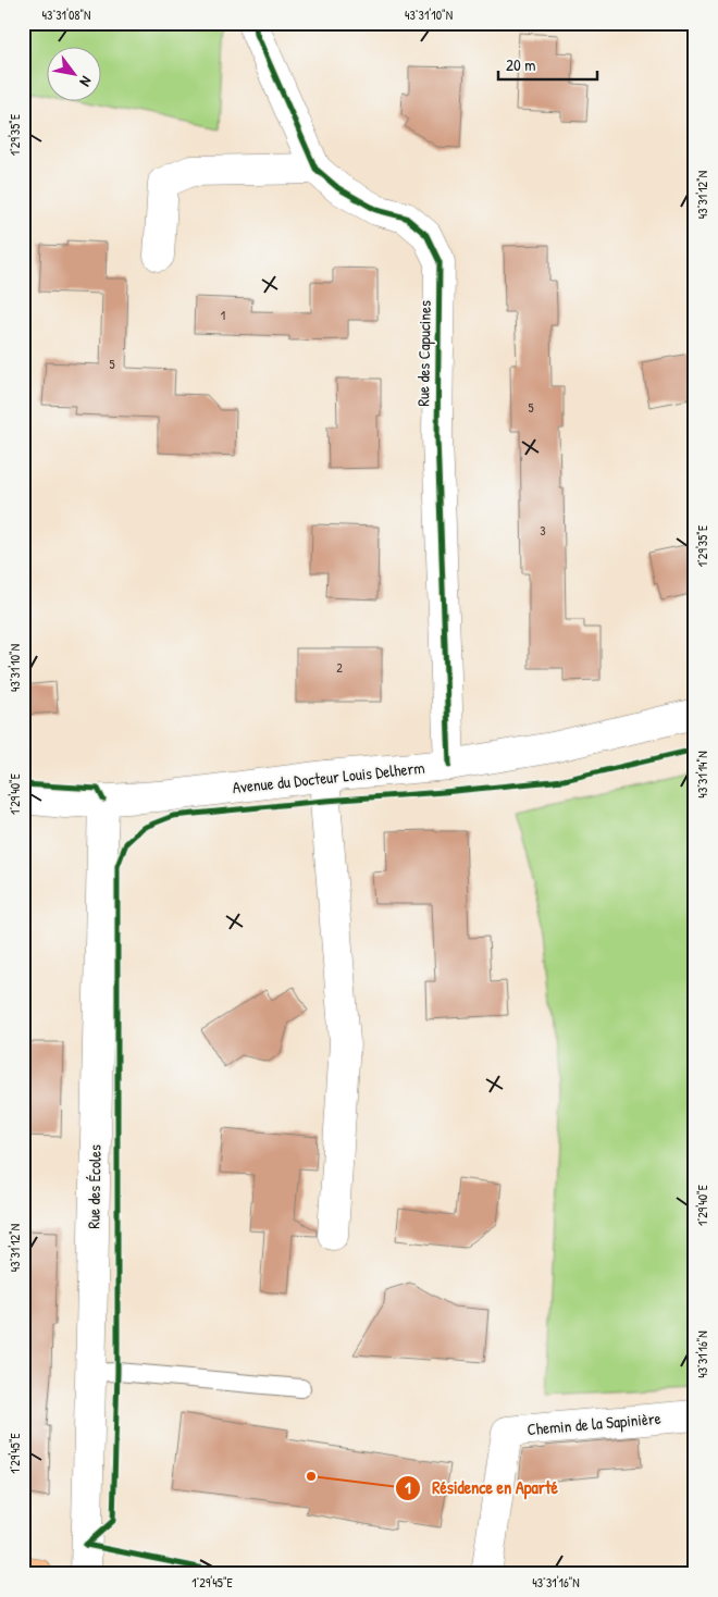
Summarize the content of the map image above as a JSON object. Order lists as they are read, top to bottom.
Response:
{
  "streets": {
    "street": [
      "Rue des Capucines",
      "Avenue du Docteur Louis Delherm",
      "Rue des Écoles",
      "Chemin de la Sapinière"
    ]
  },
  "crossings": [
    ["Rue des Capucines", "Avenue du Docteur Louis Delherm"],
    ["Avenue du Docteur Louis Delherm", "Rue des Écoles"]
  ],
  "places": ["Résidence en Aparté"],
  "house_numbers": [
    "1",
    "5",
    "5",
    "3",
    "2"
  ],
  "scale_bar": "20 m",
  "north": "bottom right",
  "coordinates": [
    "43°31'08\"N",
    "43°31'10\"N",
    "1°29'35\"E",
    "43°31'12\"N",
    "43°31'14\"N",
    "1°29'40\"E",
    "43°31'16\"N",
    "1°29'45\"E"
  ]
}
